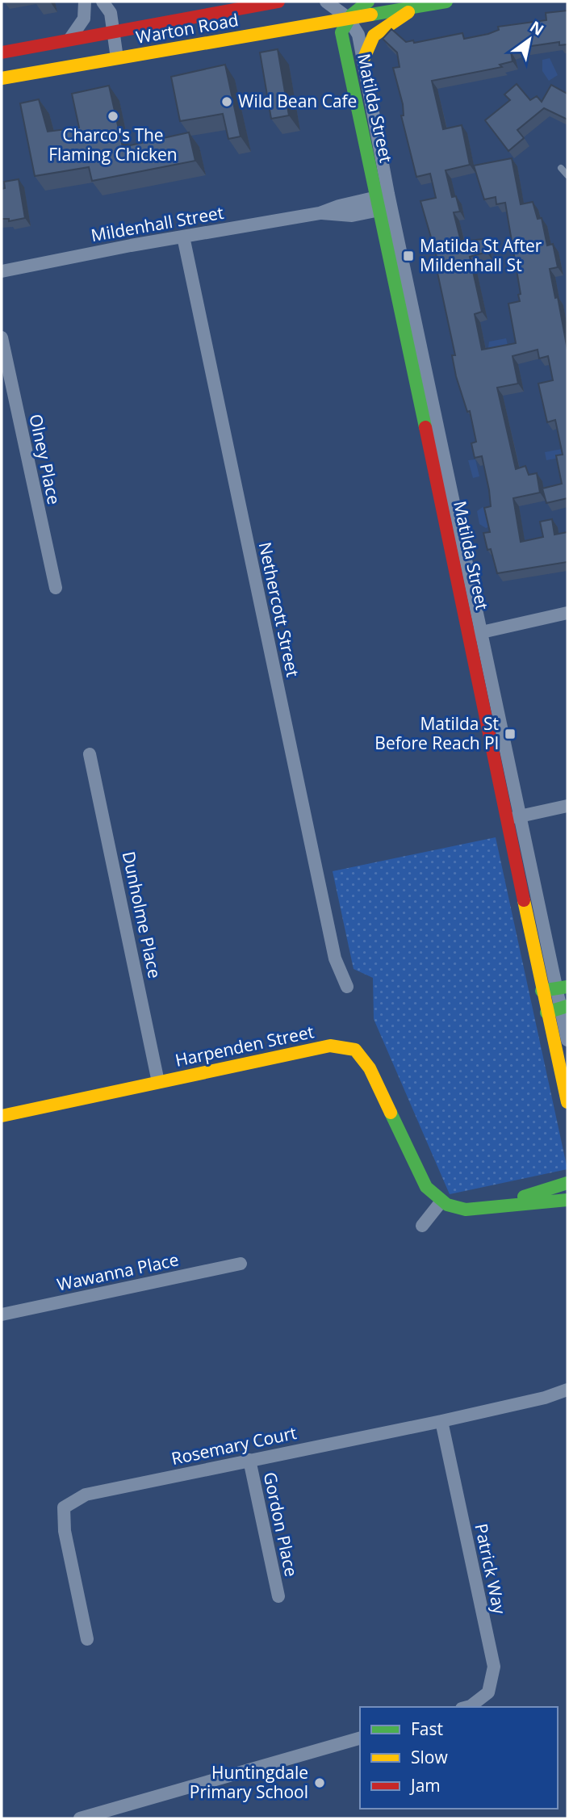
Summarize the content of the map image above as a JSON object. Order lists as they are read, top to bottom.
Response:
{
  "streets": {
    "street": [
      "Warton Road",
      "Matilda Street",
      "Mildenhall Street",
      "Olney Place",
      "Nethercott Street",
      "Dunholme Place",
      "Harpenden Street",
      "Wawanna Place",
      "Rosemary Court",
      "Gordon Place",
      "Patrick Way"
    ]
  },
  "crossings": [
    ["Warton Road", "Matilda Street"],
    ["Matilda Street", "Mildenhall Street"],
    ["Mildenhall Street", "Nethercott Street"],
    ["Dunholme Place", "Harpenden Street"],
    ["Rosemary Court", "Gordon Place"],
    ["Rosemary Court", "Patrick Way"]
  ],
  "places": {
    "other": ["Wild Bean Cafe", "Charco's The Flaming Chicken", "Huntingdale Primary School"],
    "transit": ["Matilda St After Mildenhall St", "Matilda St Before Reach Pl"]
  },
  "legend": ["Fast", "Slow", "Jam"],
  "north": "top right"
}
